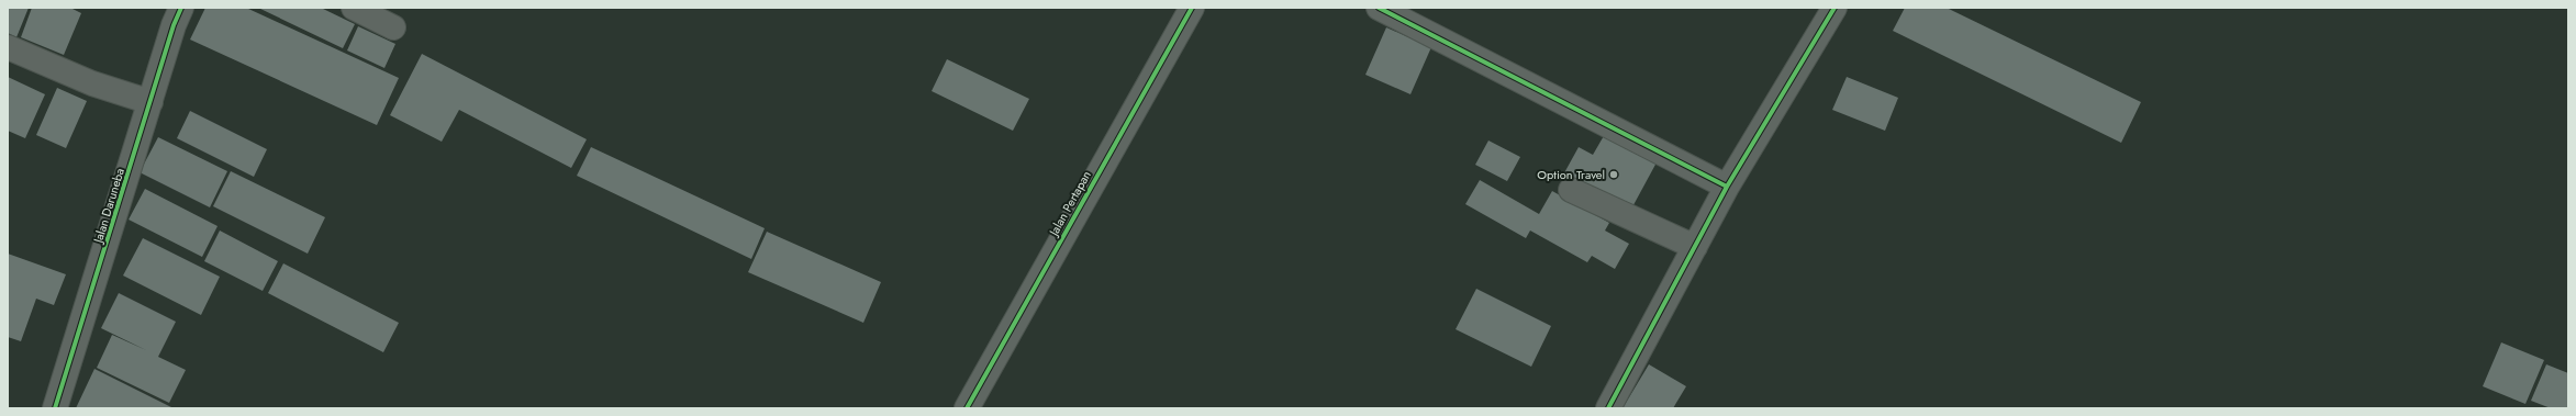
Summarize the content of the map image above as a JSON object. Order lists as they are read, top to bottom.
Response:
{
  "streets": {
    "street": ["Jalan Pertapan", "Jalan Daruneba"]
  },
  "places": ["Option Travel"]
}
